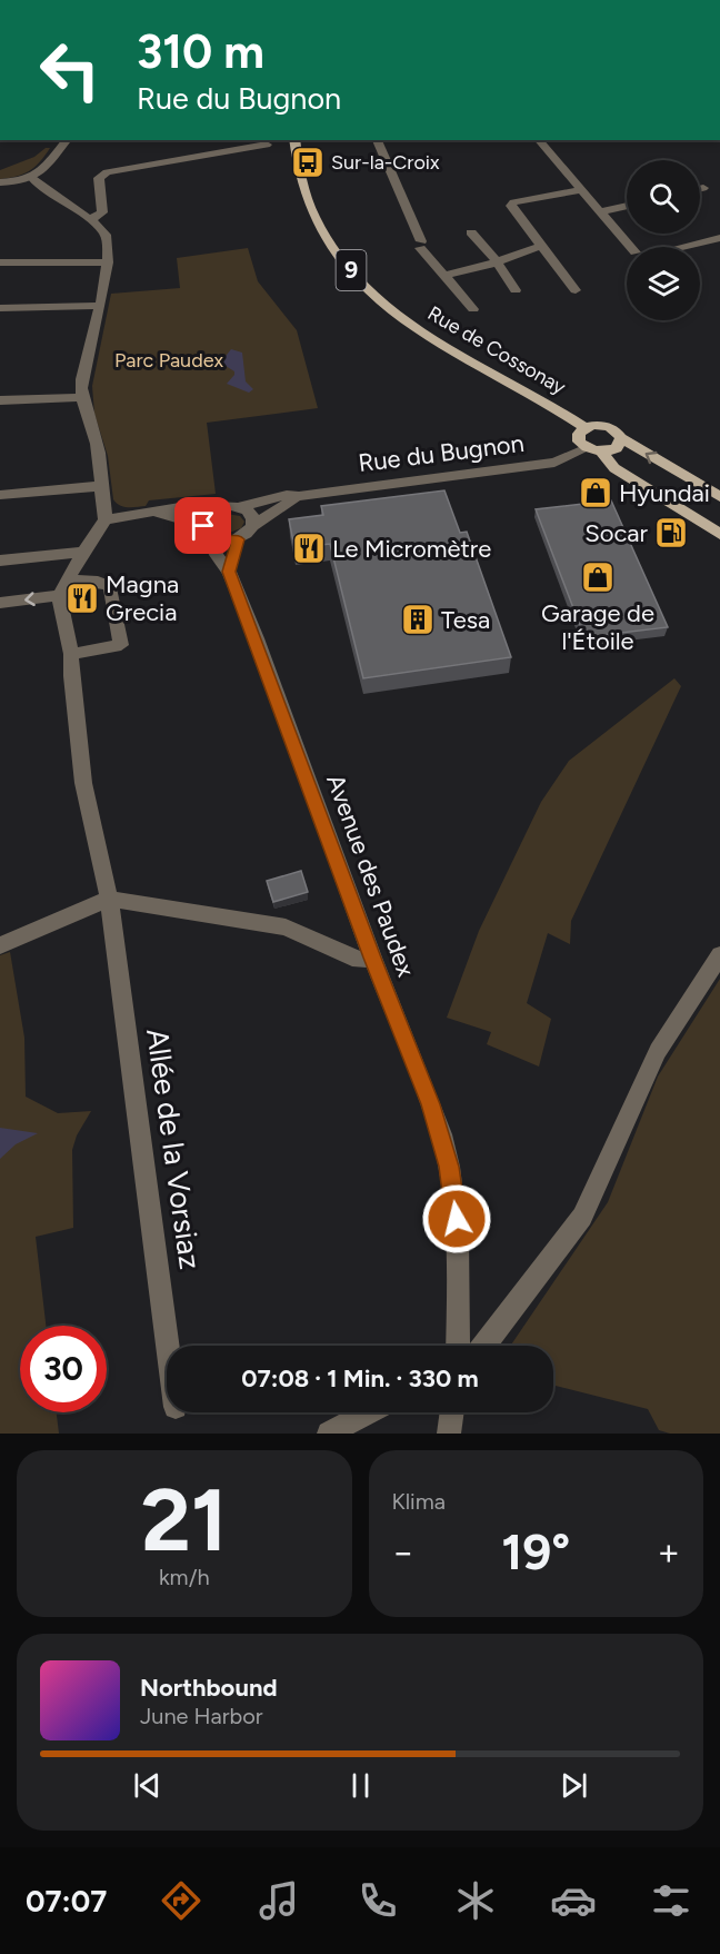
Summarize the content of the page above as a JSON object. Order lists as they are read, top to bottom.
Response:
{
  "streets": {
    "main road": ["9", "Rue de Cossonay"],
    "street": ["Rue du Bugnon", "Avenue des Paudex", "Allée de la Vorsiaz"]
  },
  "crossings": [
    ["Rue du Bugnon", "Avenue des Paudex"]
  ],
  "parks": ["Parc Paudex"],
  "places": {
    "bus stop": ["Sur-la-Croix"],
    "shop": ["Hyundai", "Garage de l'Étoile"],
    "fuel station": ["Socar"],
    "restaurant": ["Le Micromètre", "Magna Grecia"],
    "building": ["Tesa"]
  },
  "page": {
    "turn": ["310 m", "Rue du Bugnon"],
    "limit": "30",
    "trip": "07:08 · 1 Min. · 330 m",
    "tile": [
      ["21", "km/h"],
      "Klima"
    ],
    "heat": ["−", "19°", "+"],
    "song": ["Northbound", "June Harbor"],
    "tabs": "07:07"
  }
}
